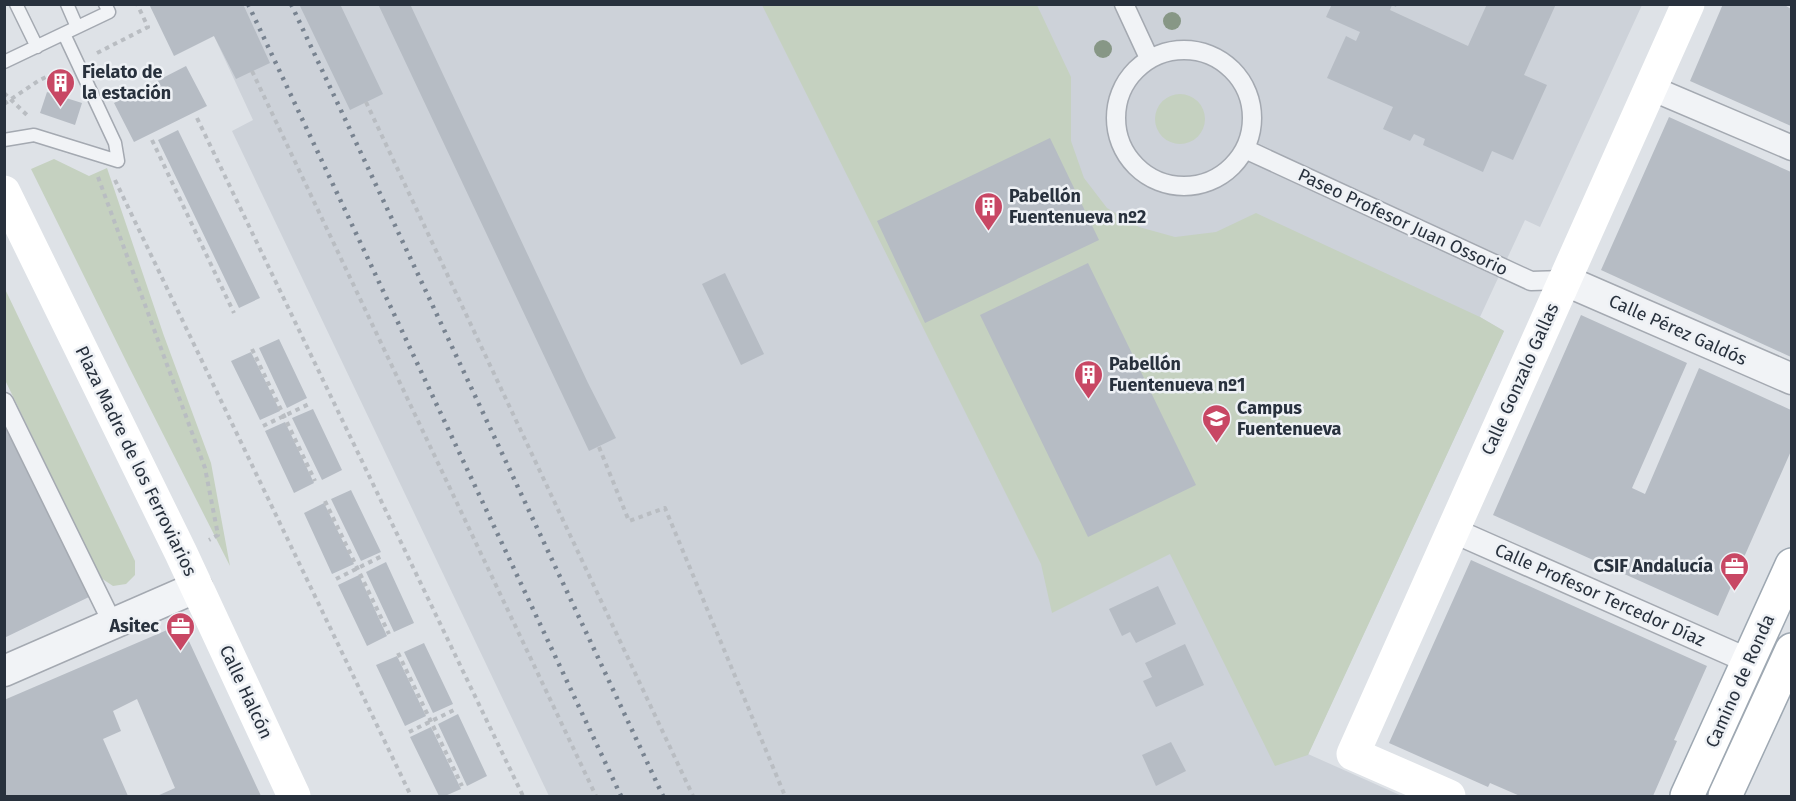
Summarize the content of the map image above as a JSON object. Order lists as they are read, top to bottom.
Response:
{
  "streets": {
    "main road": [
      "Calle Gonzalo Gallas",
      "Plaza Madre de los Ferroviarios",
      "Camino de Ronda",
      "Calle Halcón"
    ],
    "street": ["Paseo Profesor Juan Ossorio", "Calle Pérez Galdós", "Calle Profesor Tercedor Díaz"]
  },
  "crossings": [
    ["Paseo Profesor Juan Ossorio", "Calle Pérez Galdós"],
    ["Paseo Profesor Juan Ossorio", "Calle Gonzalo Gallas"],
    ["Calle Pérez Galdós", "Calle Gonzalo Gallas"],
    ["Calle Gonzalo Gallas", "Calle Profesor Tercedor Díaz"],
    ["Plaza Madre de los Ferroviarios", "Calle Halcón"],
    ["Calle Profesor Tercedor Díaz", "Camino de Ronda"]
  ],
  "places": {
    "building": ["Fielato de la estación", "Pabellón Fuentenueva nº2", "Pabellón Fuentenueva nº1"],
    "school or university": ["Campus Fuentenueva"],
    "office": ["CSIF Andalucía", "Asitec"]
  }
}
